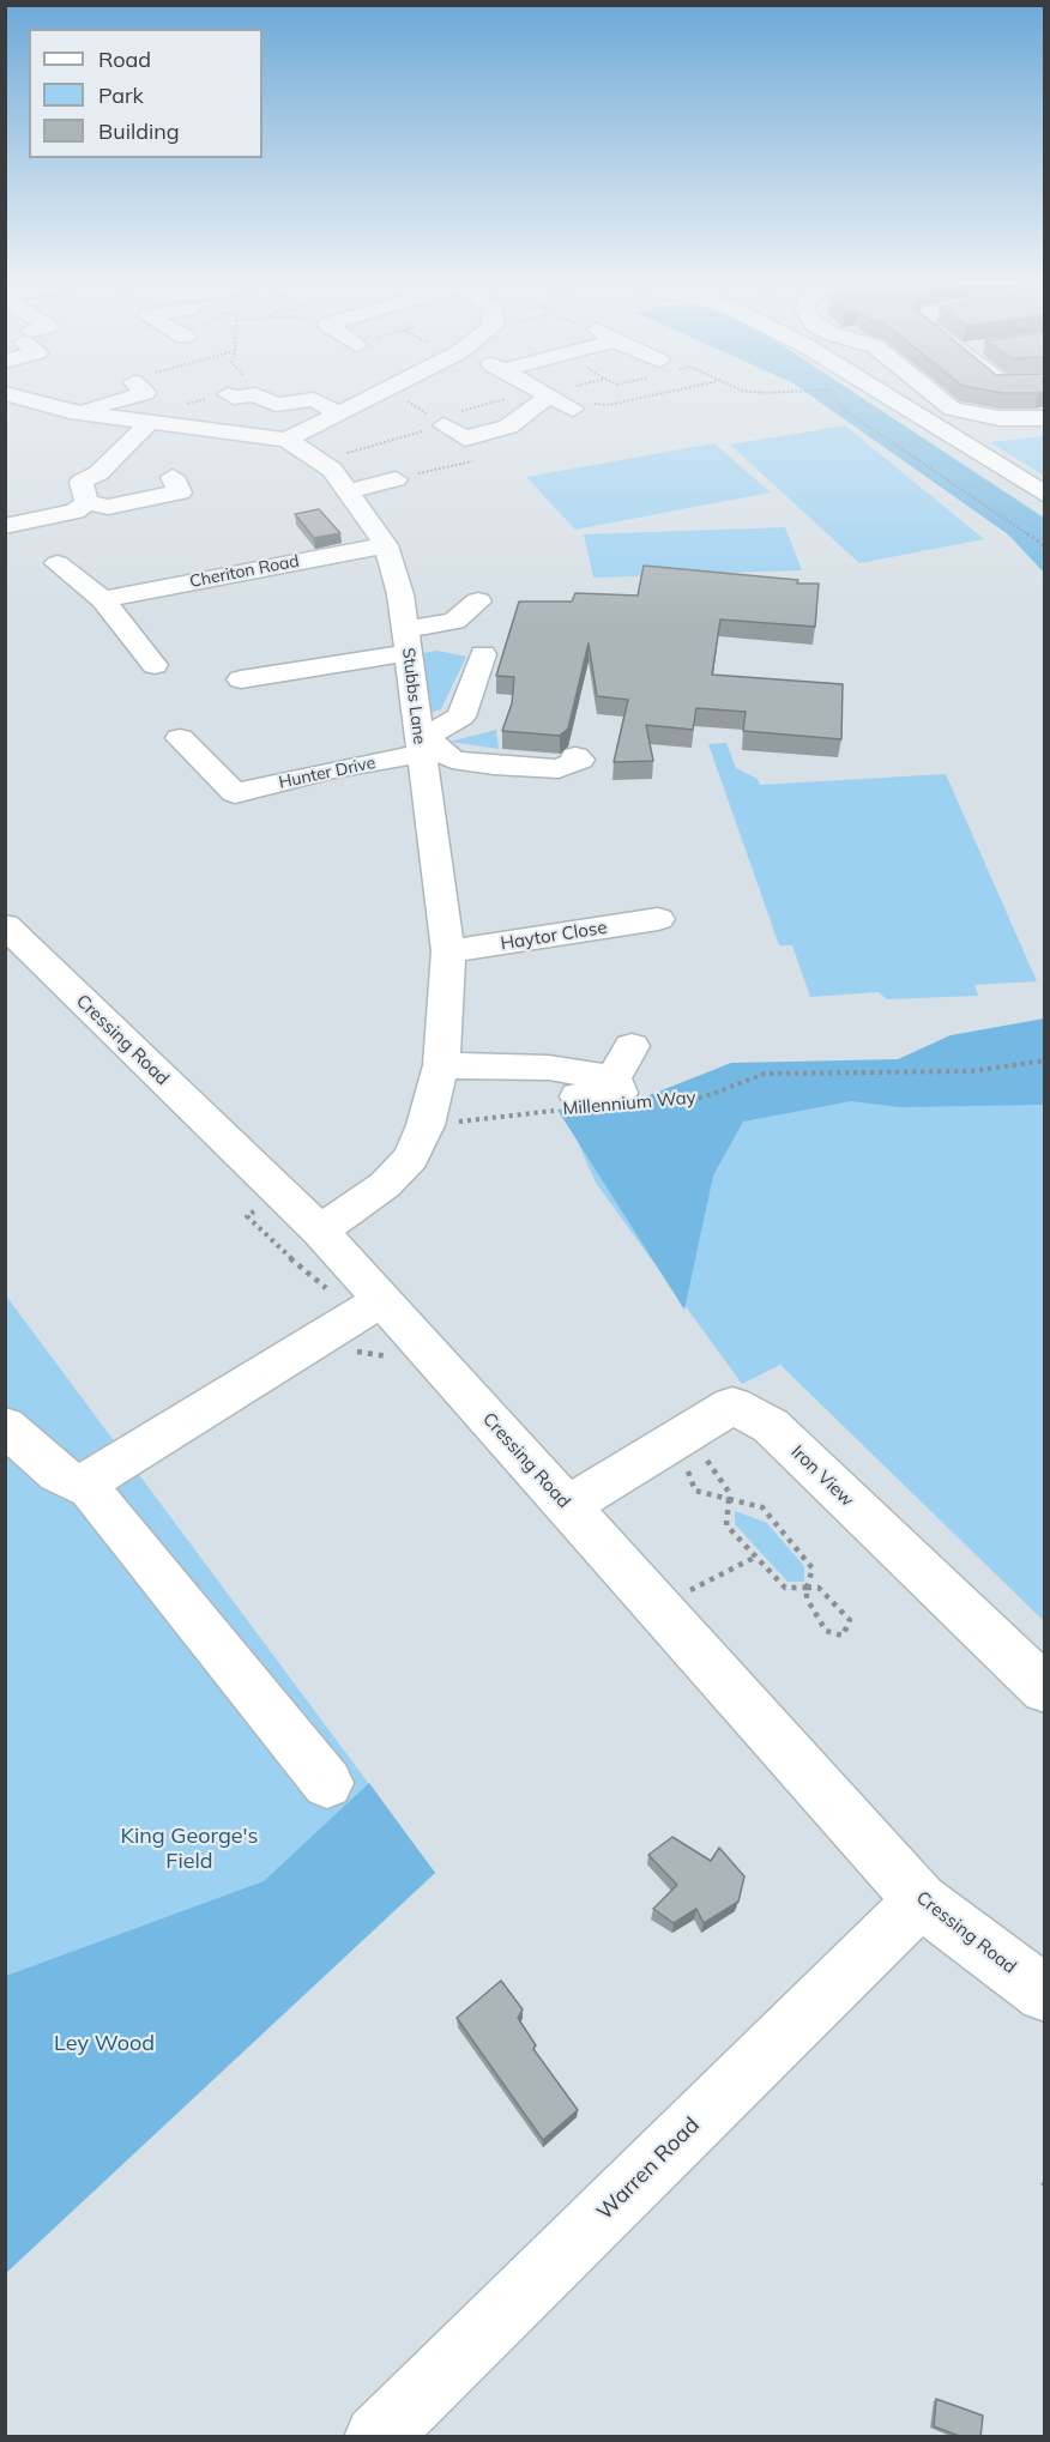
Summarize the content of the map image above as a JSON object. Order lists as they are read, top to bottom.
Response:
{
  "streets": {
    "street": [
      "Cheriton Road",
      "Stubbs Lane",
      "Hunter Drive",
      "Haytor Close",
      "Cressing Road",
      "Iron View",
      "Warren Road"
    ],
    "path": ["Millennium Way"]
  },
  "crossings": [
    ["Cheriton Road", "Stubbs Lane"],
    ["Stubbs Lane", "Hunter Drive"],
    ["Stubbs Lane", "Haytor Close"],
    ["Stubbs Lane", "Cressing Road"],
    ["Stubbs Lane", "Millennium Way"],
    ["Cressing Road", "Iron View"],
    ["Cressing Road", "Warren Road"]
  ],
  "parks": ["King George's Field", "Ley Wood"],
  "legend": ["Road", "Park", "Building"]
}
